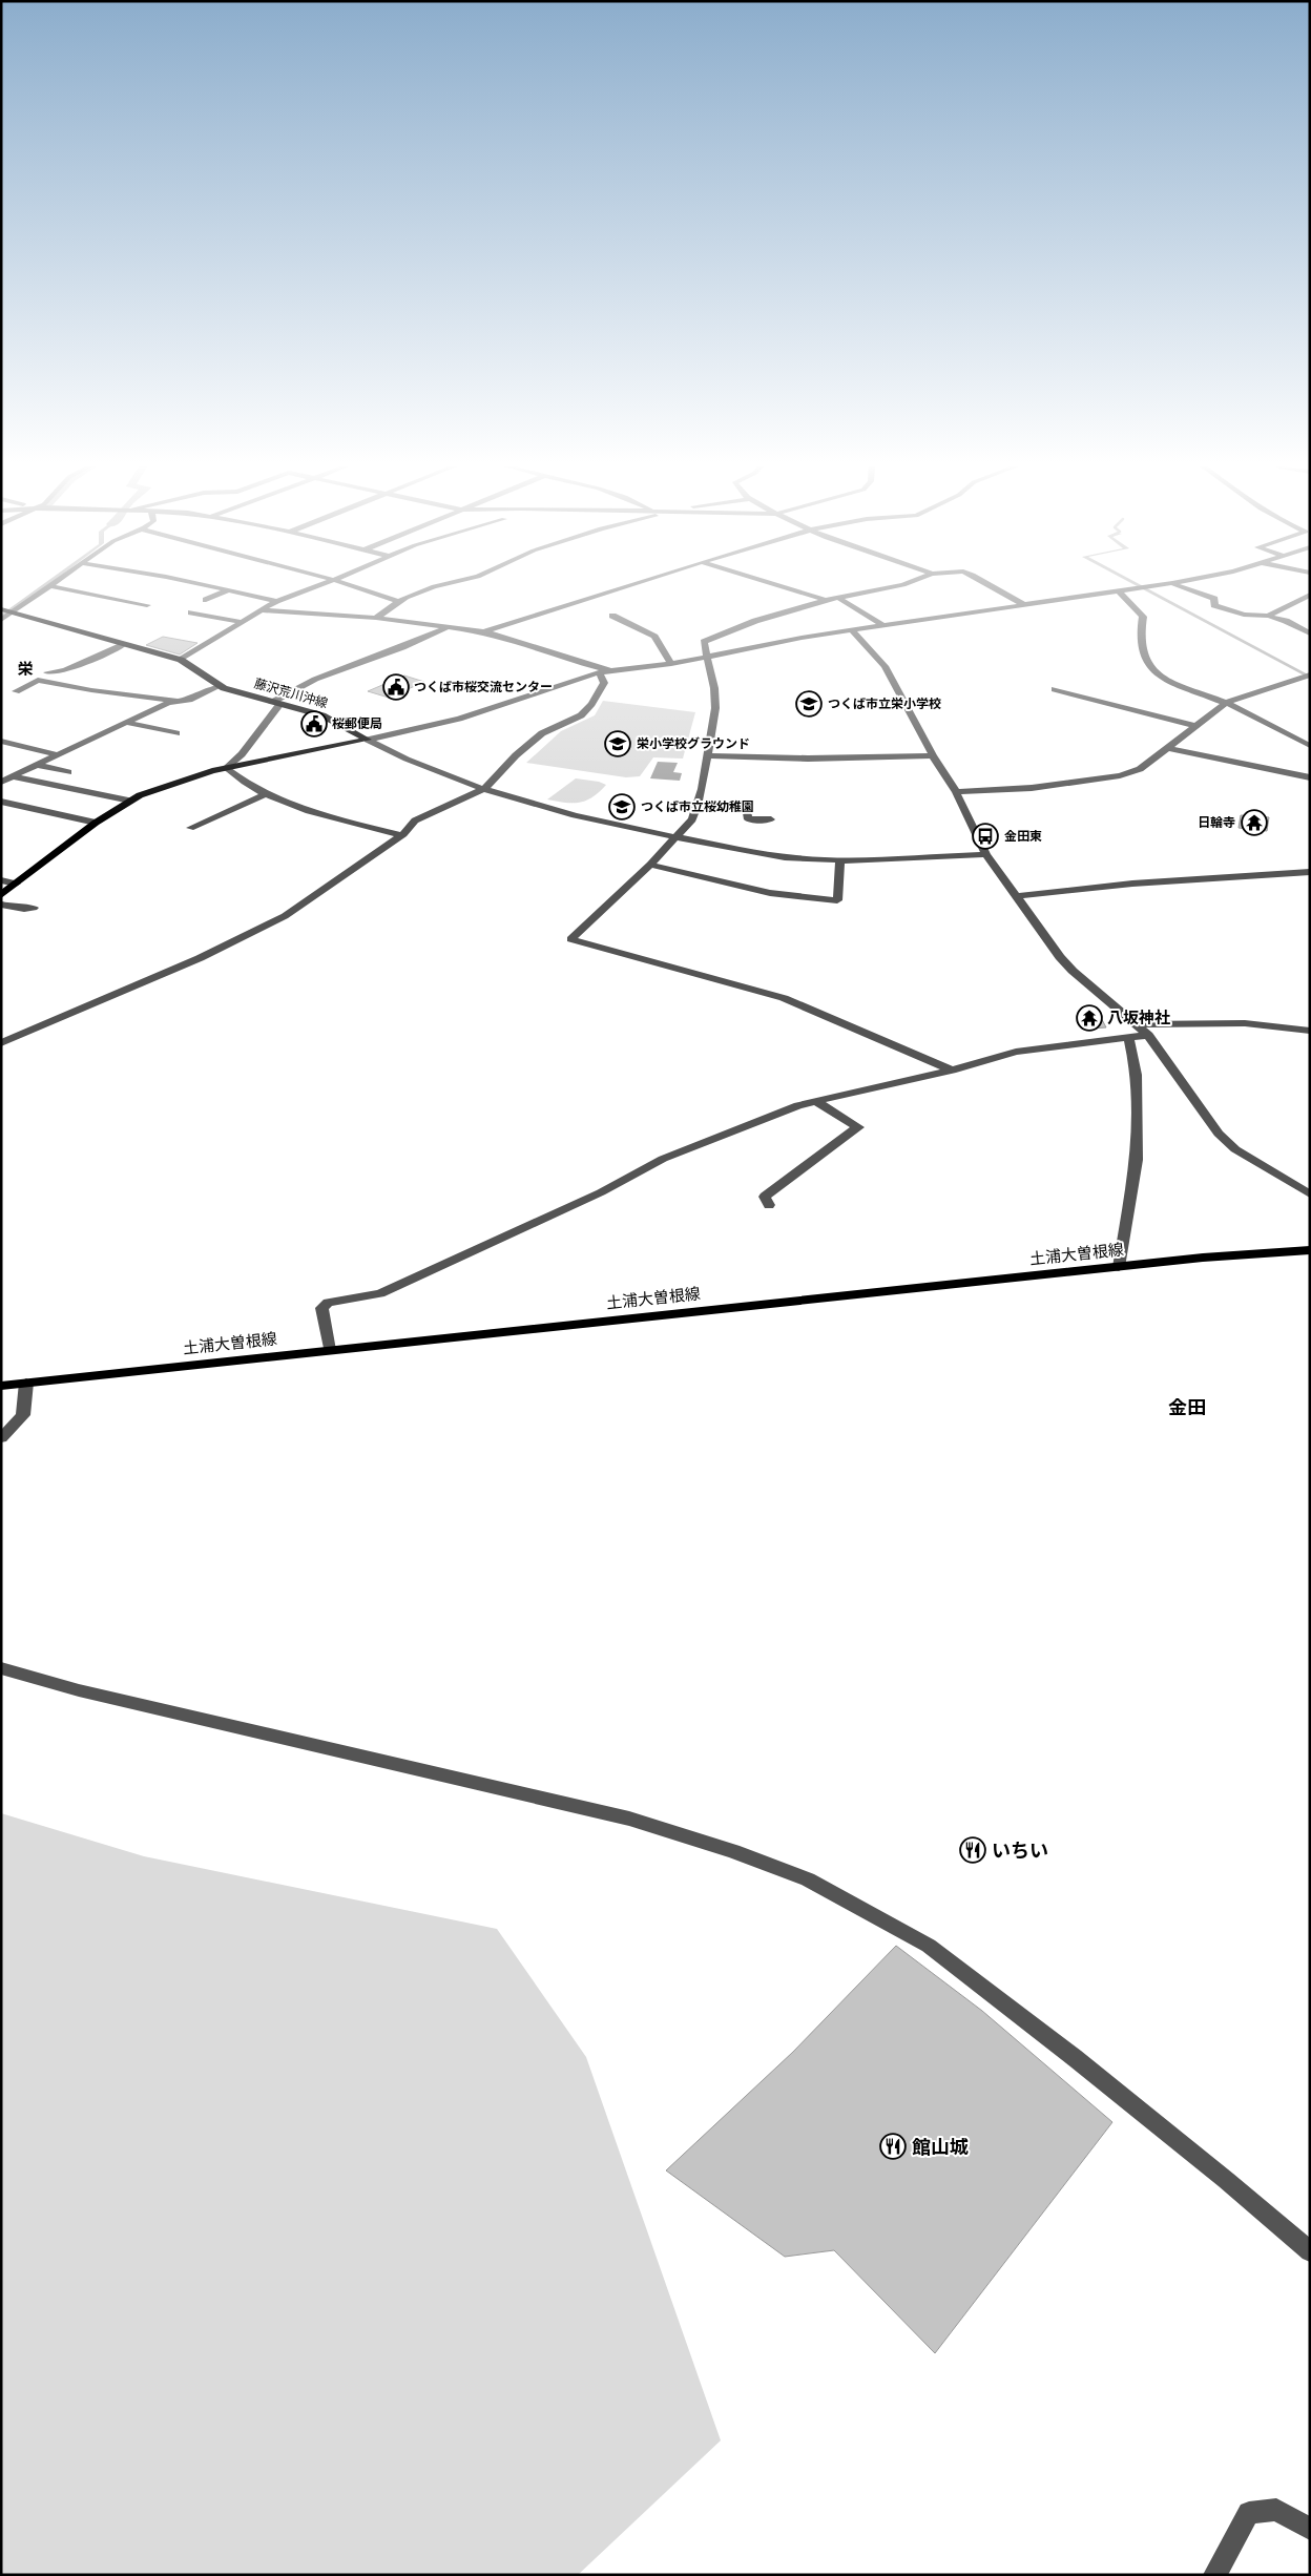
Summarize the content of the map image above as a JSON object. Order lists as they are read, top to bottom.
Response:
{
  "streets": {
    "main road": ["藤沢荒川沖線", "土浦大曽根線"]
  },
  "districts": ["栄", "金田"],
  "places": {
    "public building": ["つくば市桜交流センター", "桜郵便局"],
    "school or university": ["つくば市立栄小学校", "栄小学校グラウンド", "つくば市立桜幼稚園"],
    "temple": ["日輪寺", "八坂神社"],
    "bus stop": ["金田東"],
    "restaurant": ["いちい", "館山城"]
  }
}
